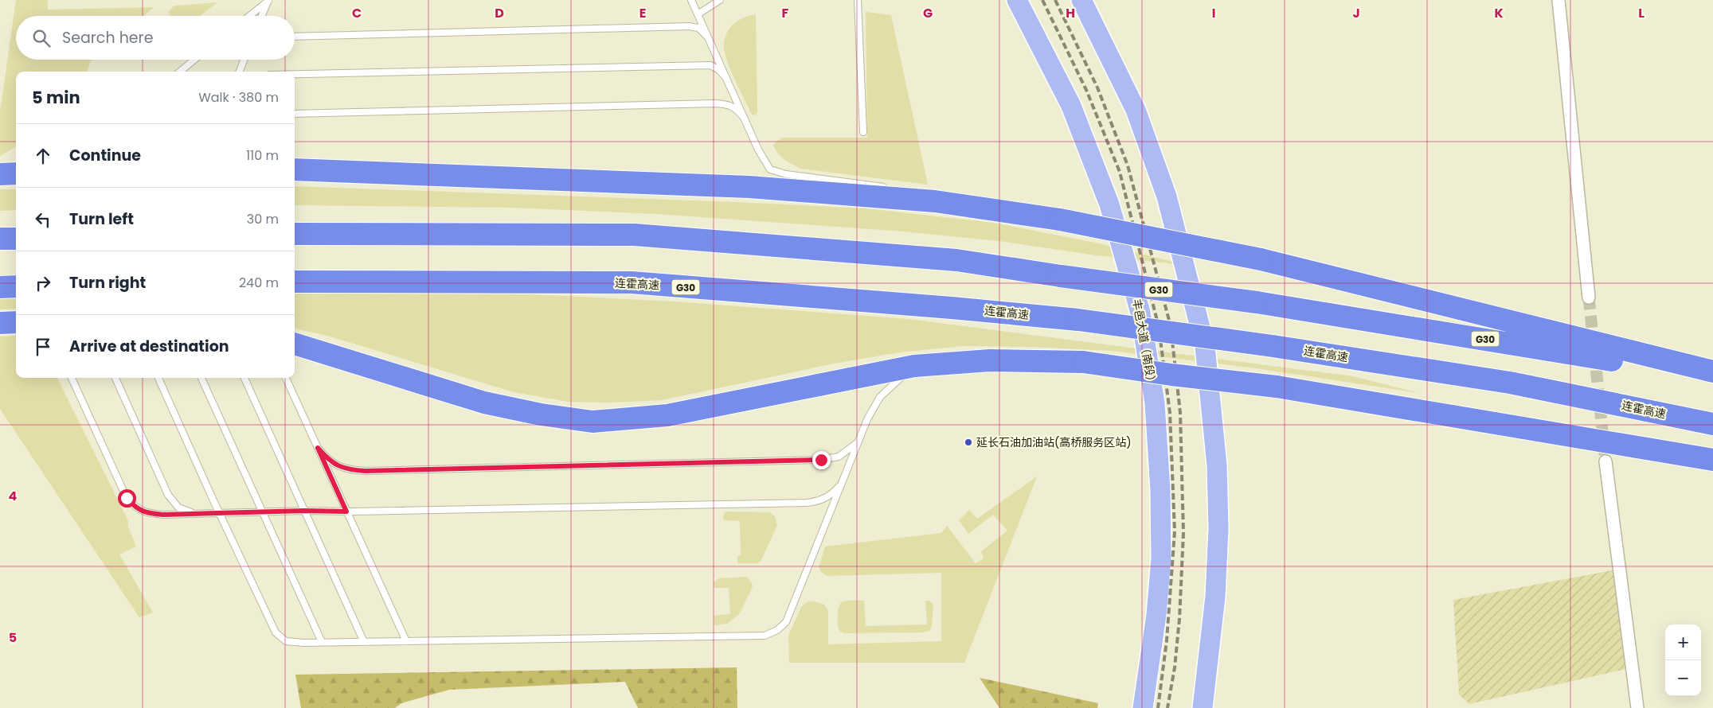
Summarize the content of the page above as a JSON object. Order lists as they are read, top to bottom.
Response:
{
  "streets": {
    "highway": ["连霍高速", "G30"],
    "main road": ["丰邑大道（南段）"]
  },
  "places": ["延长石油加油站(高桥服务区站)"],
  "page": {
    "search": "Search here",
    "heading": ["5 min", "Walk · 380 m"],
    "list": [
      ["Continue", "110 m"],
      ["Turn left", "30 m"],
      ["Turn right", "240 m"],
      "Arrive at destination"
    ],
    "map_buttons": ["+", "−"]
  },
  "grid": {
    "columns": [
      "C",
      "D",
      "E",
      "F",
      "G",
      "H",
      "I",
      "J",
      "K",
      "L"
    ],
    "rows": ["4", "5"]
  }
}
